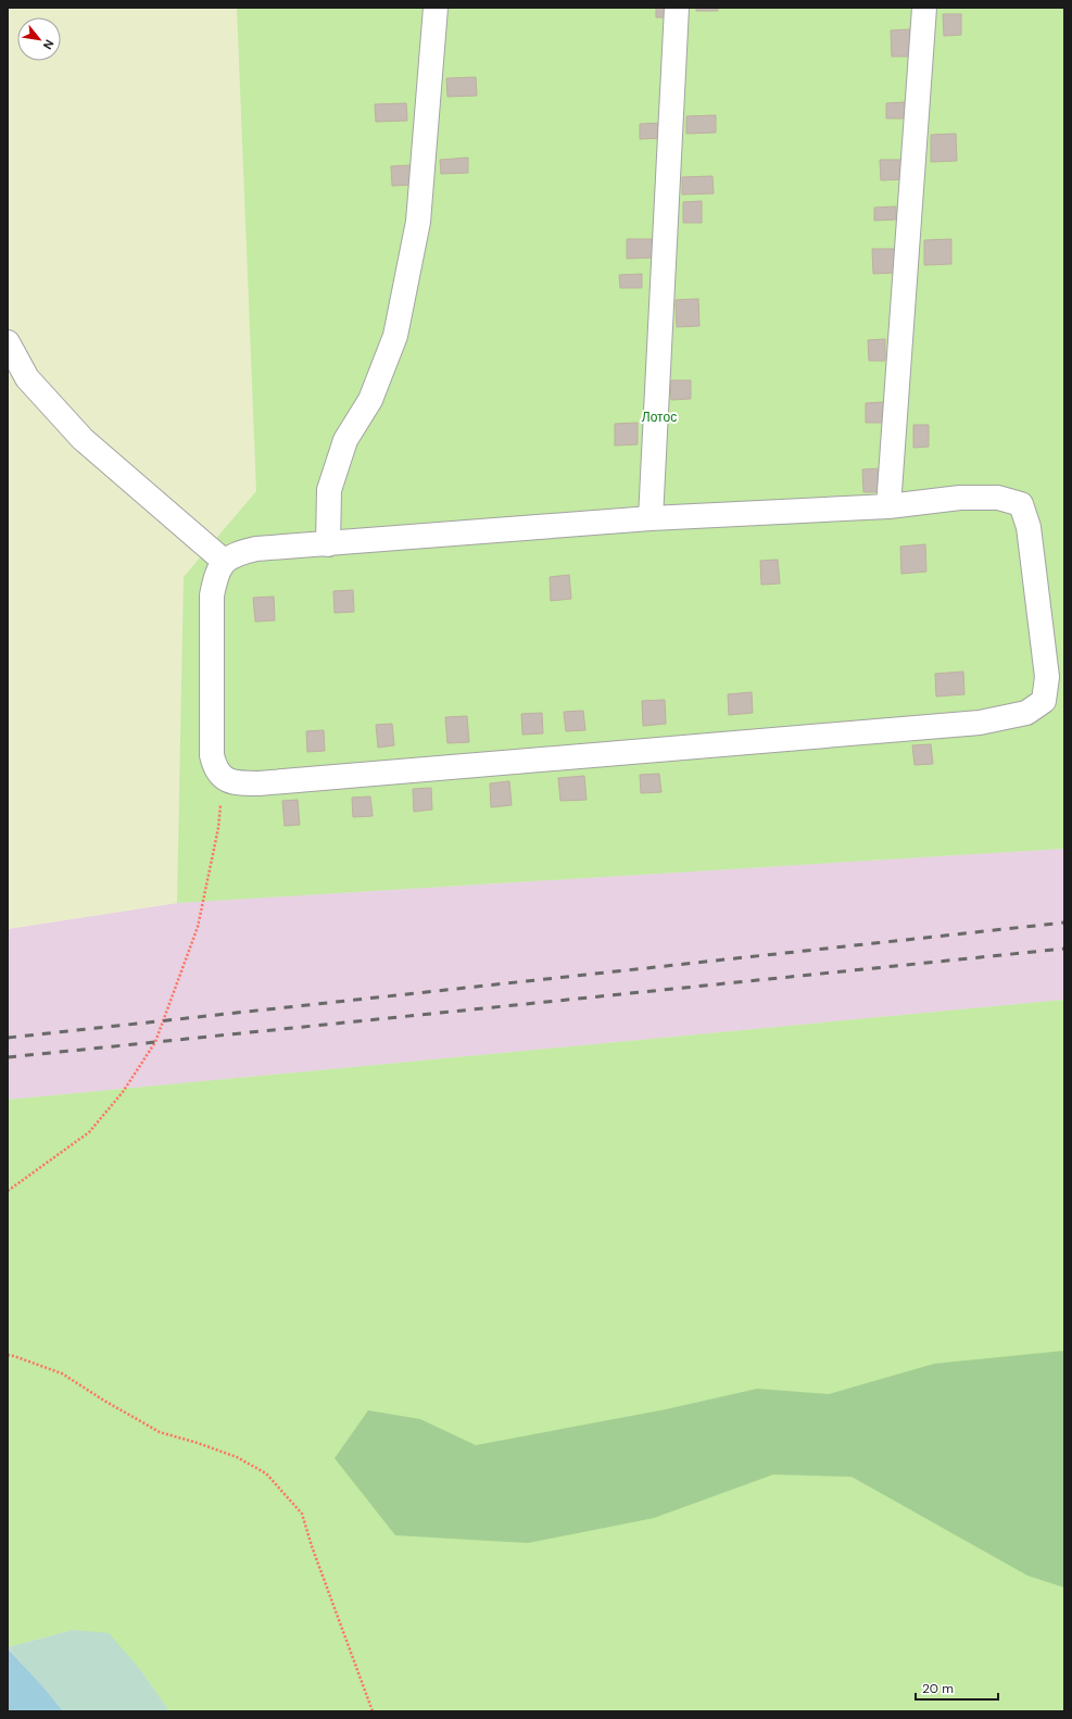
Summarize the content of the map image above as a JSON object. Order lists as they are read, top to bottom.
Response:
{
  "parks": ["Лотос"],
  "scale_bar": "20 m",
  "north": "bottom right"
}
